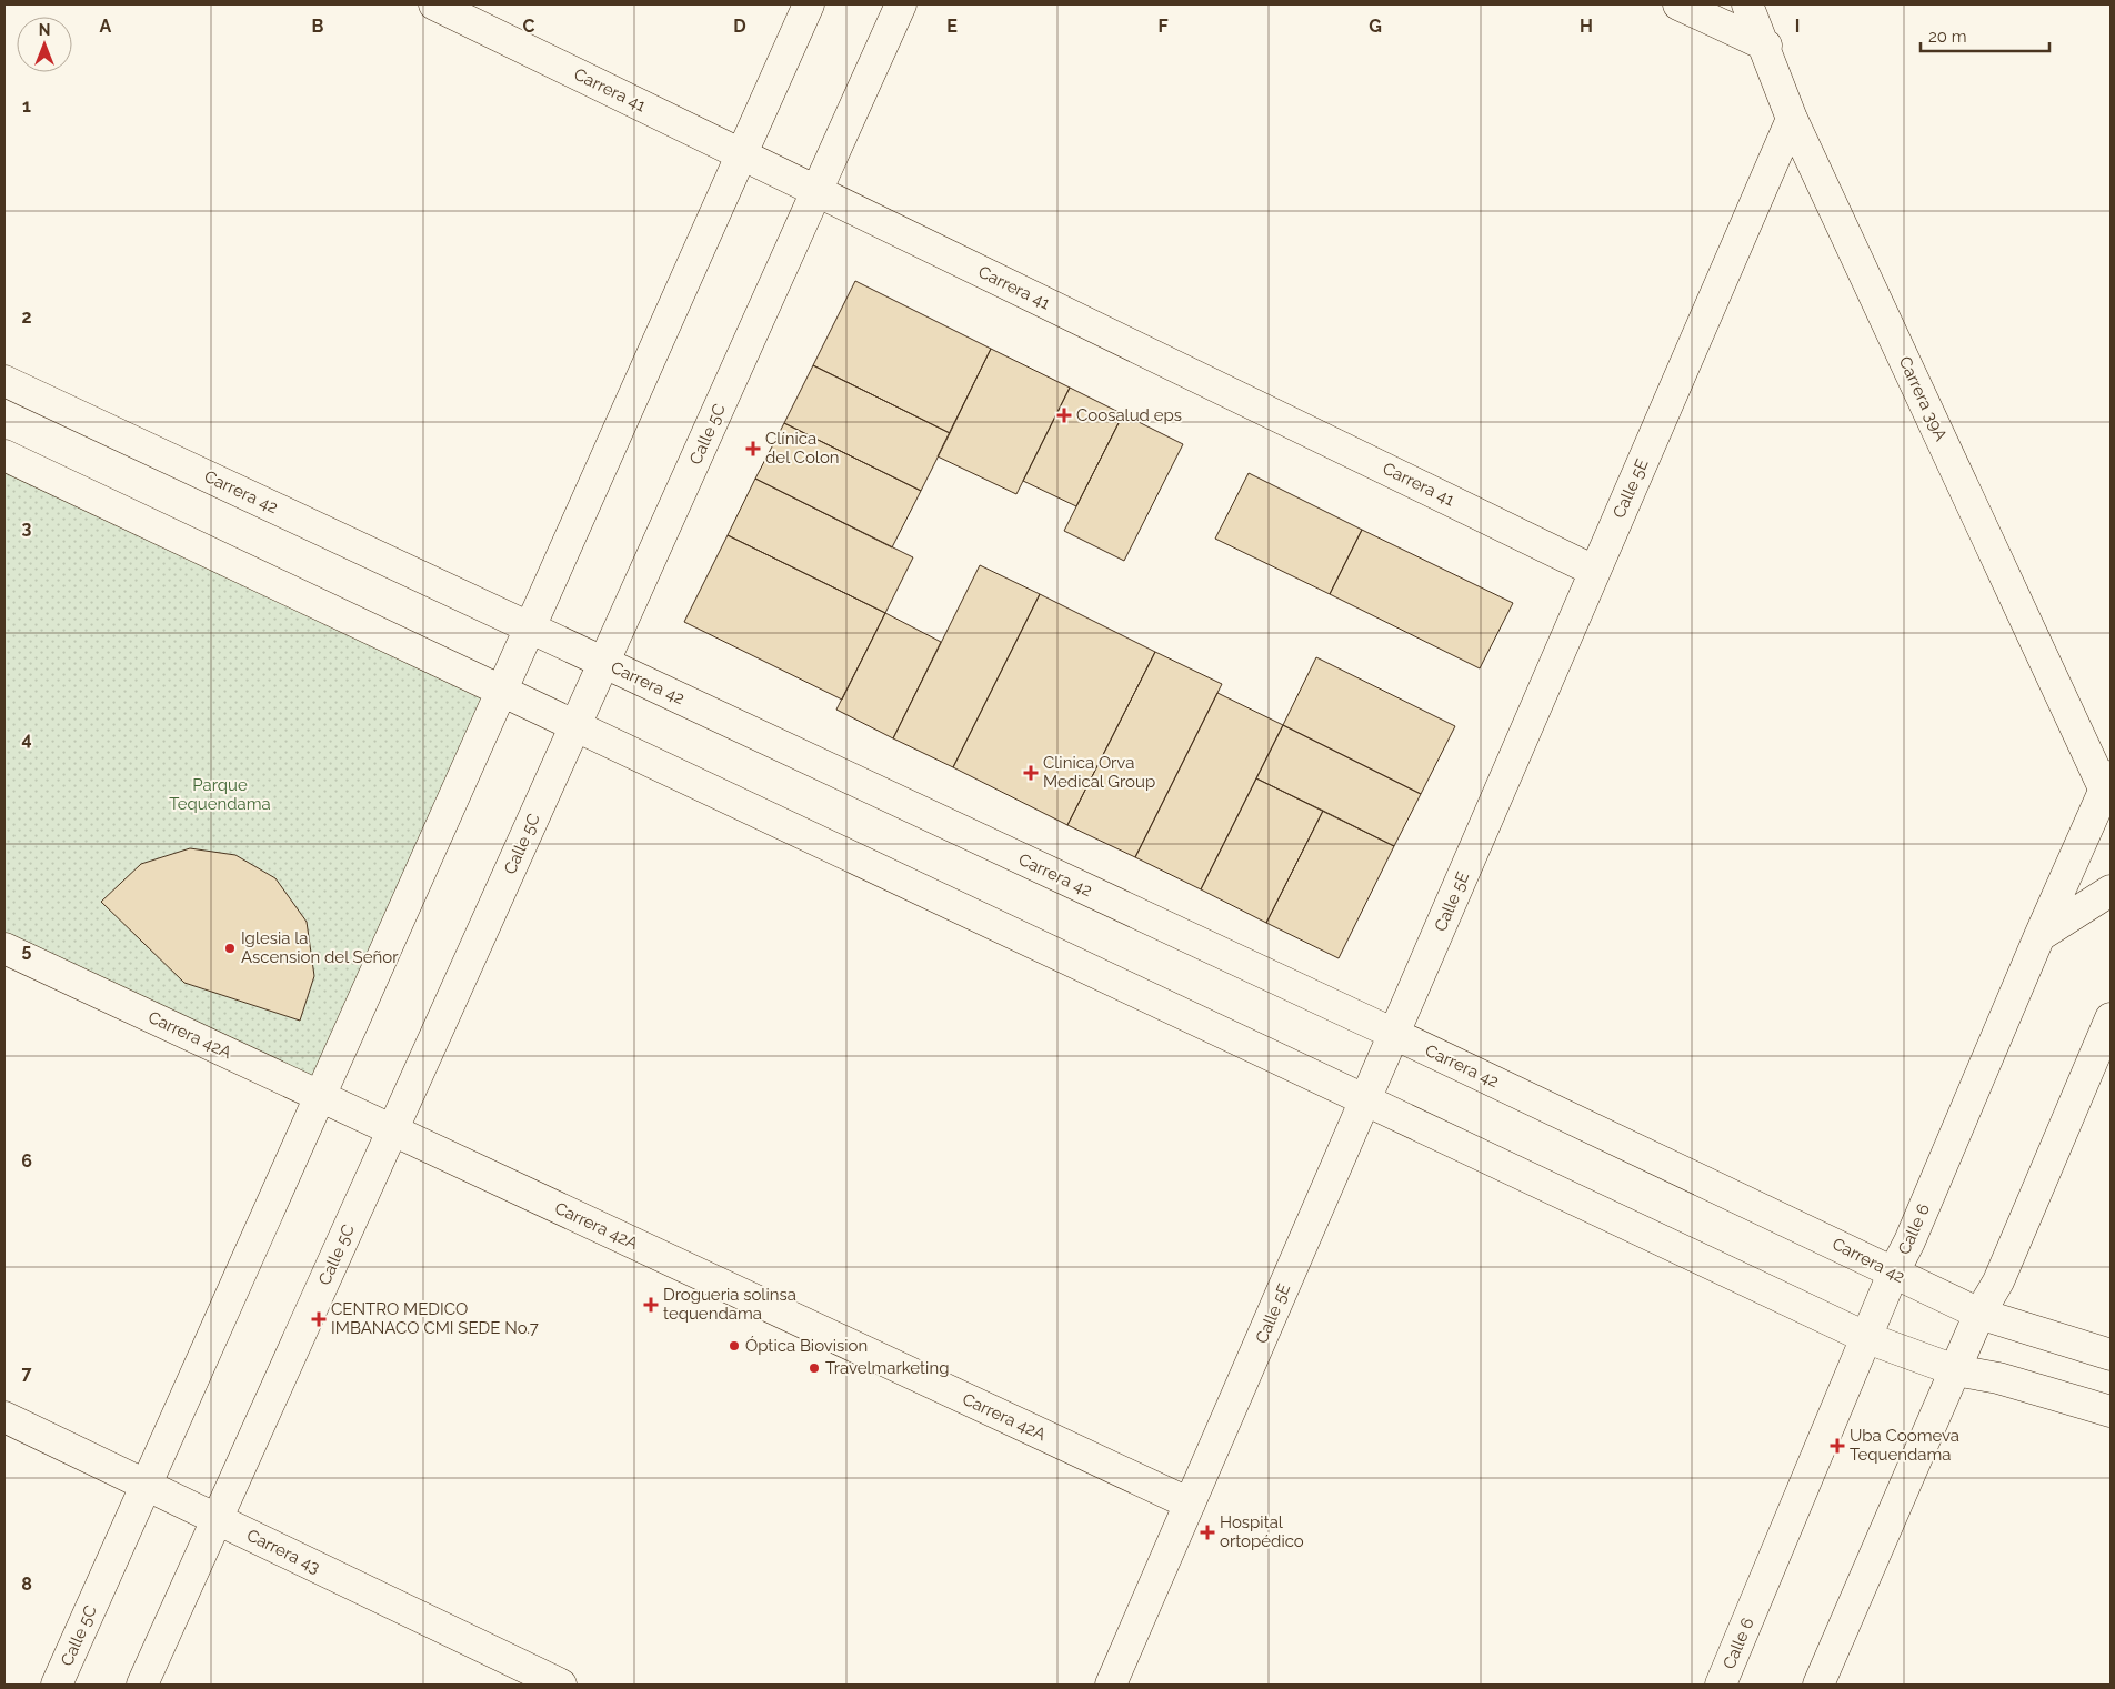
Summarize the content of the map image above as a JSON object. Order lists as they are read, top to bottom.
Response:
{
  "streets": {
    "street": [
      "Carrera 41",
      "Carrera 39A",
      "Calle 5C",
      "Calle 5E",
      "Carrera 42",
      "Carrera 42A",
      "Calle 6",
      "Carrera 43"
    ]
  },
  "crossings": [
    ["Carrera 41", "Calle 5C"],
    ["Carrera 41", "Calle 5E"],
    ["Carrera 39A", "Calle 5E"],
    ["Carrera 39A", "Calle 6"],
    ["Calle 5C", "Carrera 42"],
    ["Calle 5C", "Carrera 42A"],
    ["Calle 5C", "Carrera 43"],
    ["Calle 5E", "Carrera 42"],
    ["Calle 5E", "Carrera 42A"],
    ["Carrera 42", "Calle 6"]
  ],
  "parks": ["Parque Tequendama"],
  "places": {
    "health": [
      "Coosalud eps",
      "Clínica del Colon",
      "Clinica Orva Medical Group",
      "Drogueria solinsa tequendama",
      "CENTRO MEDICO IMBANACO CMI SEDE No.7",
      "Uba Coomeva Tequendama",
      "Hospital ortopédico"
    ],
    "other": ["Iglesia la Ascension del Señor", "Óptica Biovision", "Travelmarketing"]
  },
  "scale_bar": "20 m",
  "north": "top",
  "grid": {
    "columns": [
      "A",
      "B",
      "C",
      "D",
      "E",
      "F",
      "G",
      "H",
      "I"
    ],
    "rows": [
      "1",
      "2",
      "3",
      "4",
      "5",
      "6",
      "7",
      "8"
    ]
  }
}
